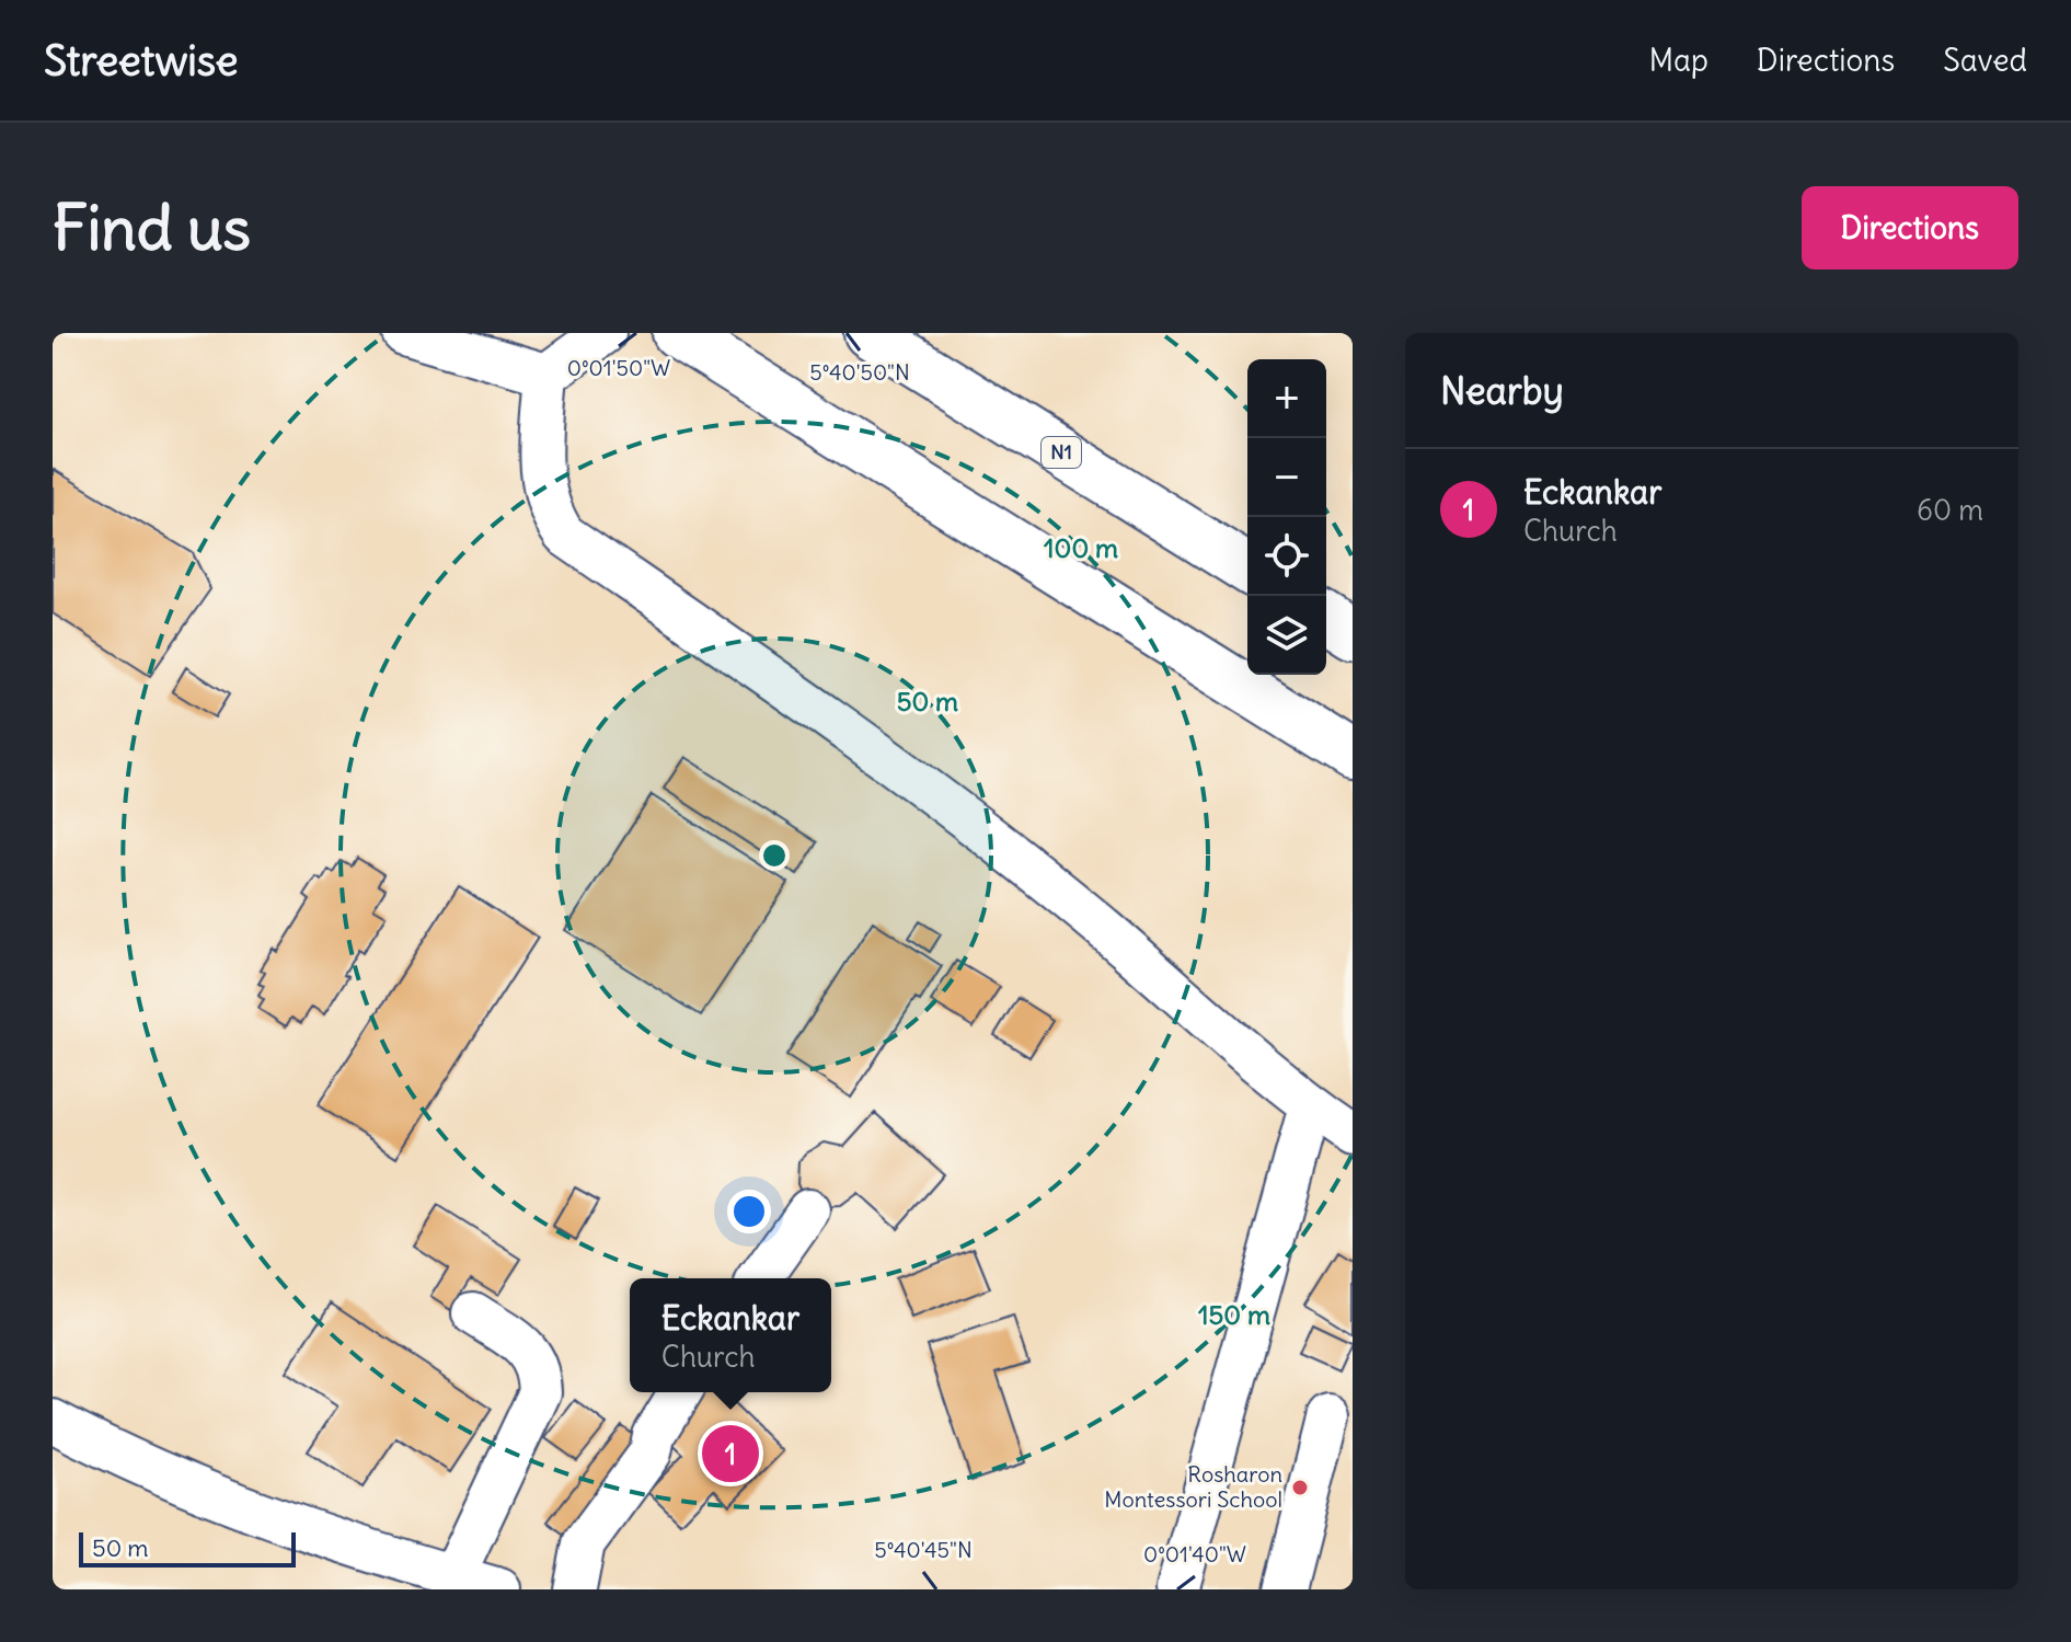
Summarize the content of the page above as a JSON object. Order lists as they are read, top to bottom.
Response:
{
  "streets": {
    "highway": ["N1"]
  },
  "places": ["Rosharon Montessori School"],
  "scale_bar": "50 m",
  "page": {
    "header": "Streetwise",
    "nav": ["Map", "Directions", "Saved"],
    "buttons": "Directions",
    "title": "Find us",
    "heading": "Nearby",
    "map_buttons": ["+", "−"],
    "list": [
      {
        "mark": "1",
        "name": "Eckankar",
        "note": "Church",
        "value": "60 m"
      }
    ],
    "popup": ["Eckankar", "Church"],
    "pins": "1",
    "scale": "50 m"
  },
  "coordinates": [
    "0°01'50\"W",
    "5°40'50\"N",
    "5°40'45\"N",
    "0°01'40\"W"
  ],
  "rings": ["100 m", "50 m", "150 m"]
}
